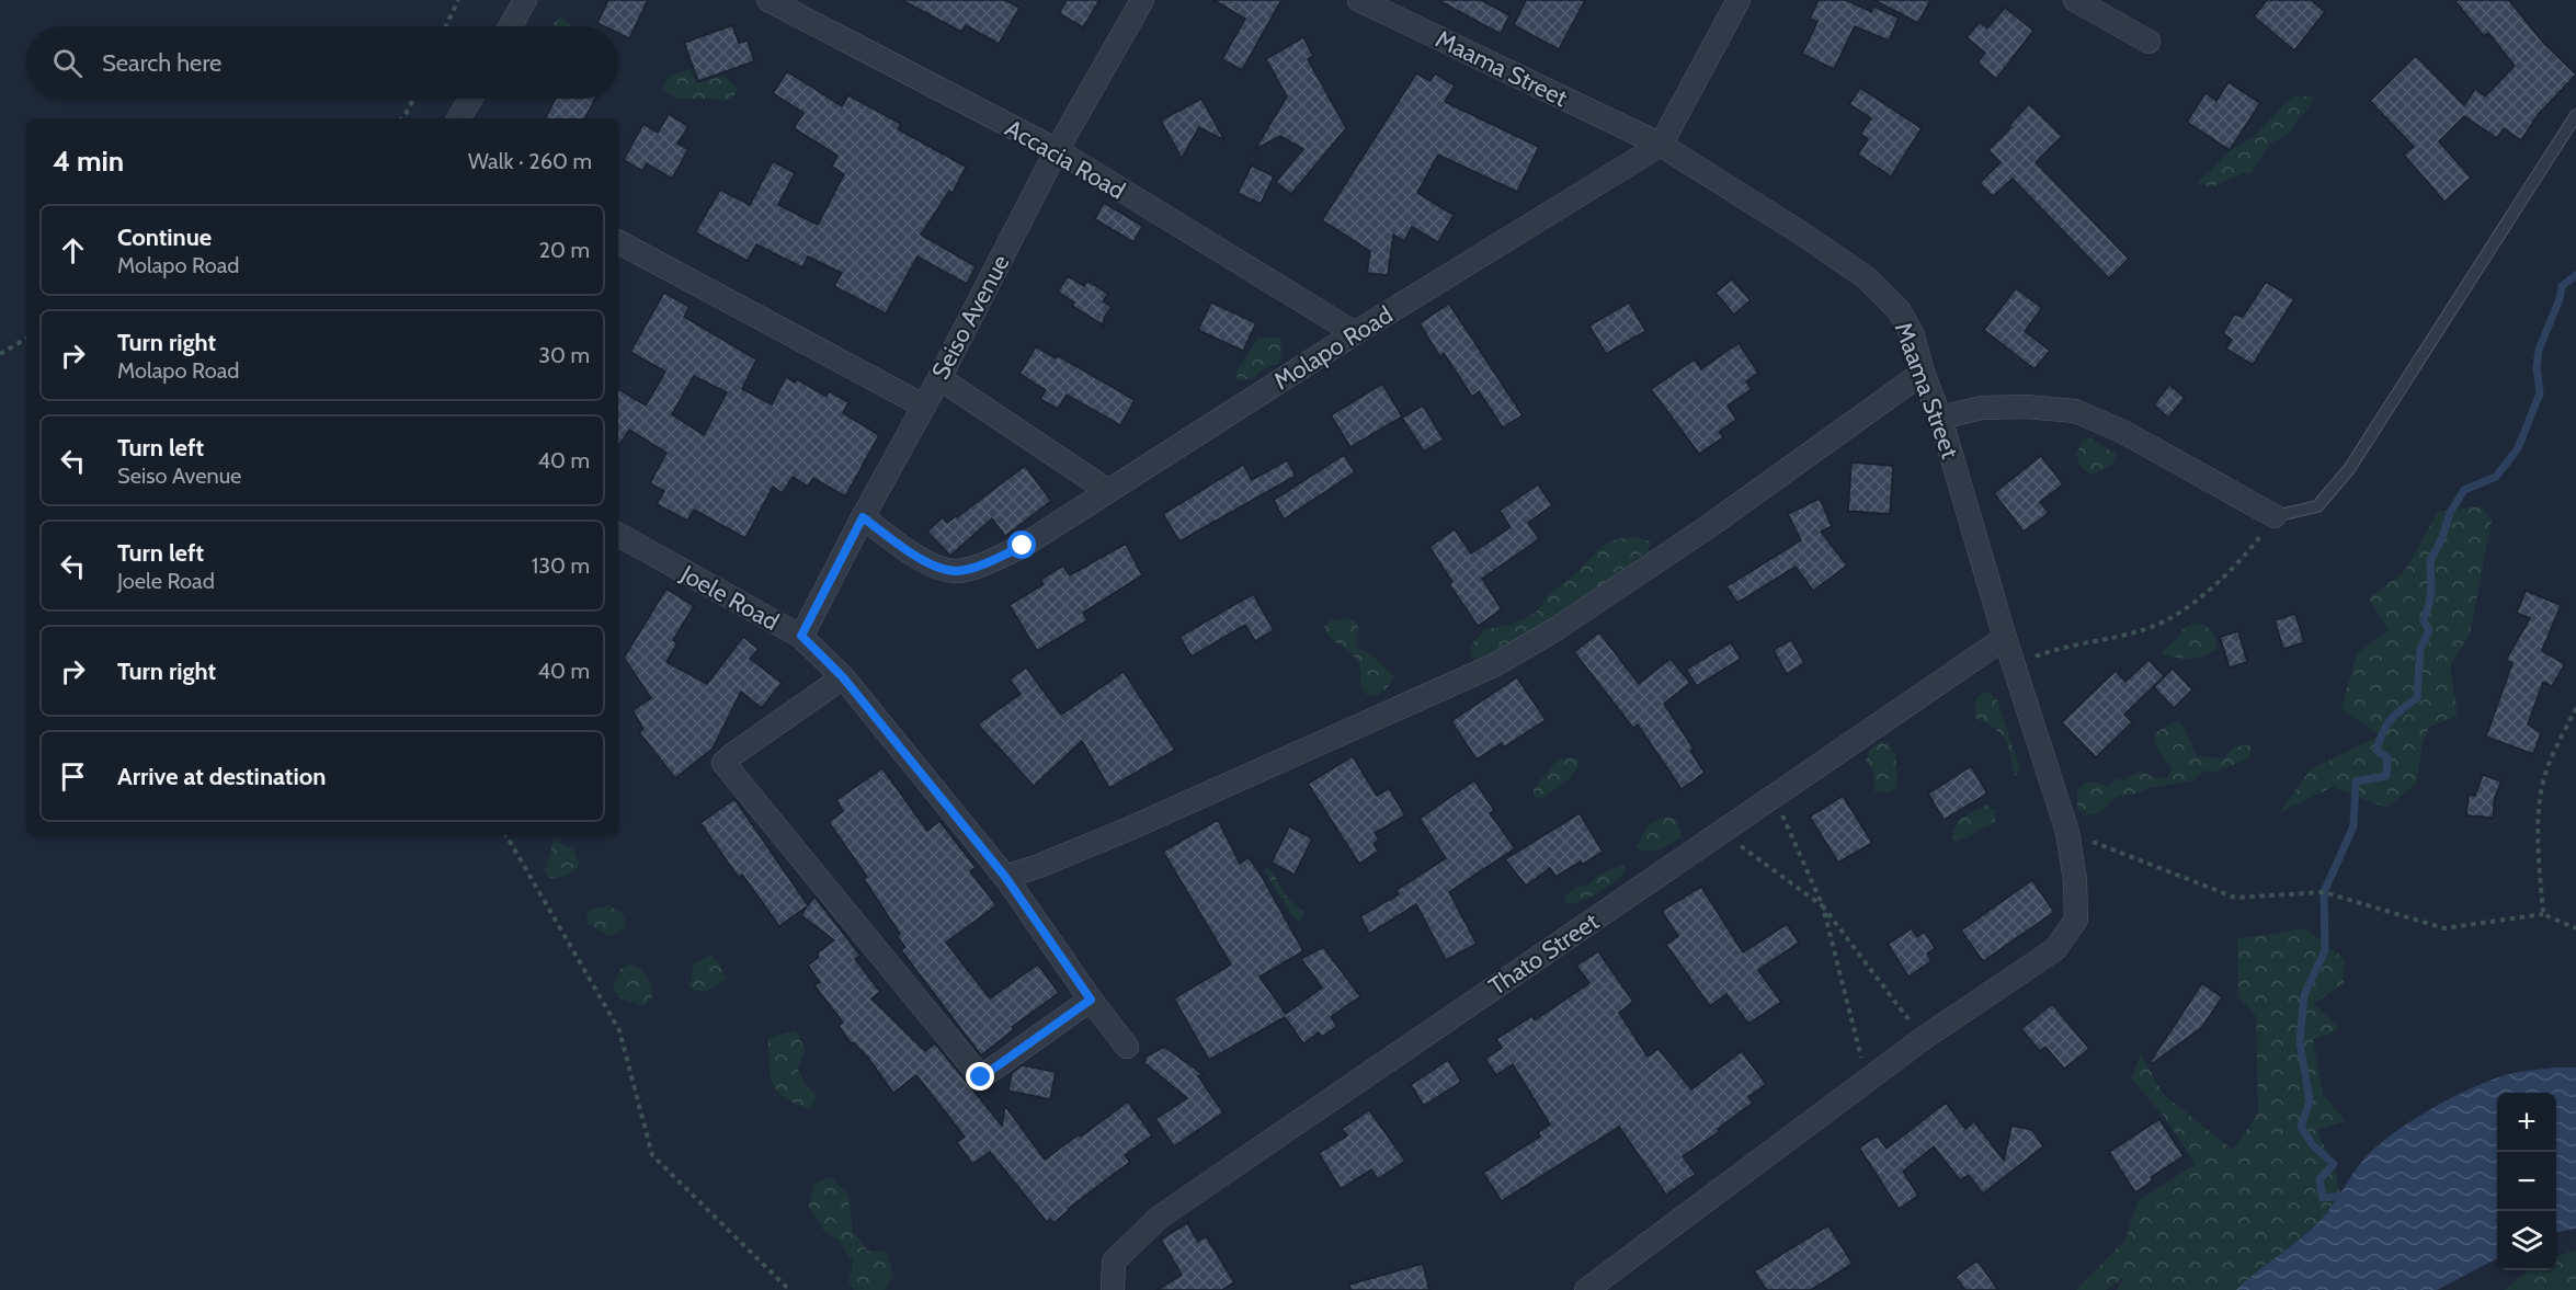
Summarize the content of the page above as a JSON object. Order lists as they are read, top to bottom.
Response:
{
  "streets": {
    "street": [
      "Maama Street",
      "Accacia Road",
      "Seiso Avenue",
      "Molapo Road",
      "Joele Road",
      "Thato Street"
    ]
  },
  "crossings": [
    ["Maama Street", "Molapo Road"],
    ["Maama Street", "Thato Street"],
    ["Accacia Road", "Seiso Avenue"],
    ["Accacia Road", "Molapo Road"],
    ["Seiso Avenue", "Molapo Road"],
    ["Seiso Avenue", "Joele Road"]
  ],
  "page": {
    "search": "Search here",
    "heading": ["4 min", "Walk · 260 m"],
    "list": [
      ["Continue", "Molapo Road", "20 m"],
      ["Turn right", "Molapo Road", "30 m"],
      ["Turn left", "Seiso Avenue", "40 m"],
      ["Turn left", "Joele Road", "130 m"],
      ["Turn right", "40 m"],
      "Arrive at destination"
    ],
    "map_buttons": ["+", "−"]
  }
}
